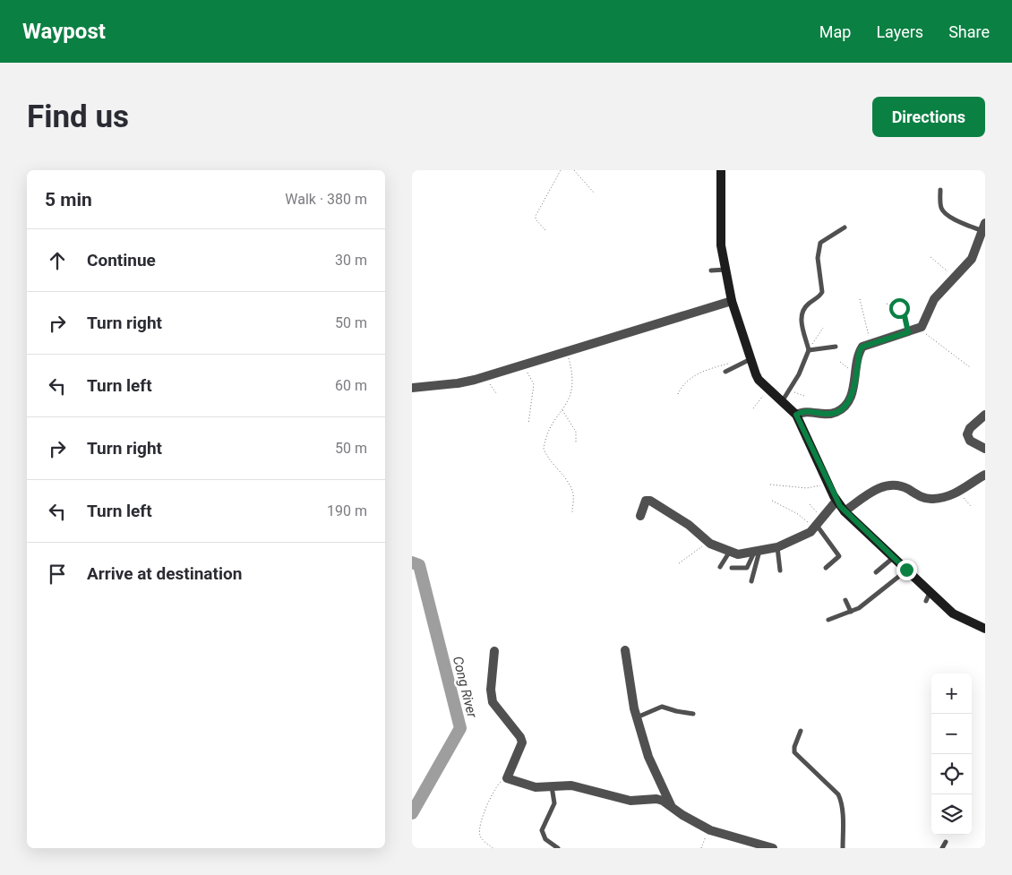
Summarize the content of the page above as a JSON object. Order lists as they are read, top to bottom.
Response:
{
  "water": ["Cong River"],
  "page": {
    "header": "Waypost",
    "nav": ["Map", "Layers", "Share"],
    "buttons": "Directions",
    "title": "Find us",
    "heading": ["5 min", "Walk · 380 m"],
    "list": [
      ["Continue", "30 m"],
      ["Turn right", "50 m"],
      ["Turn left", "60 m"],
      ["Turn right", "50 m"],
      ["Turn left", "190 m"],
      "Arrive at destination"
    ],
    "map_buttons": ["+", "−"]
  }
}
